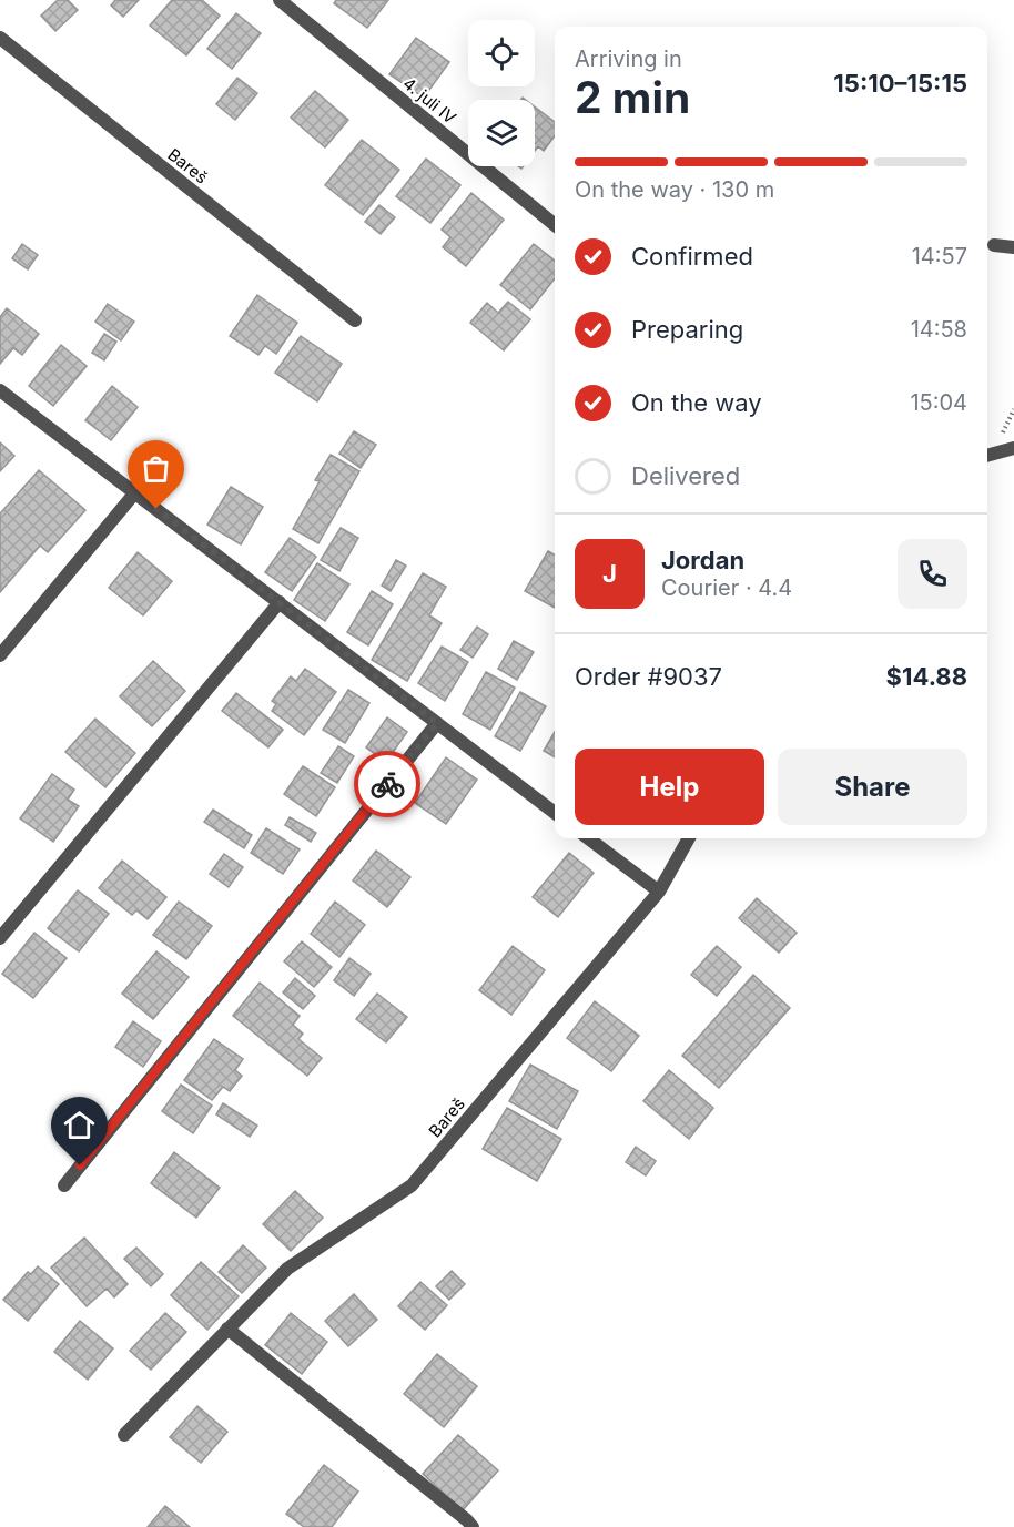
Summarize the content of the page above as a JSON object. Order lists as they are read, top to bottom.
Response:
{
  "streets": {
    "street": ["4. juli IV", "Bareš"]
  },
  "page": {
    "heading": ["2 min", "Arriving in", "15:10–15:15"],
    "panel": [
      "Jordan",
      "Courier · 4.4",
      "Order #9037",
      "$14.88"
    ],
    "bar": "On the way · 130 m",
    "list": [
      ["Confirmed", "14:57"],
      ["Preparing", "14:58"],
      ["On the way", "15:04"],
      "Delivered"
    ],
    "round": "J",
    "buttons": ["Help", "Share"]
  }
}
